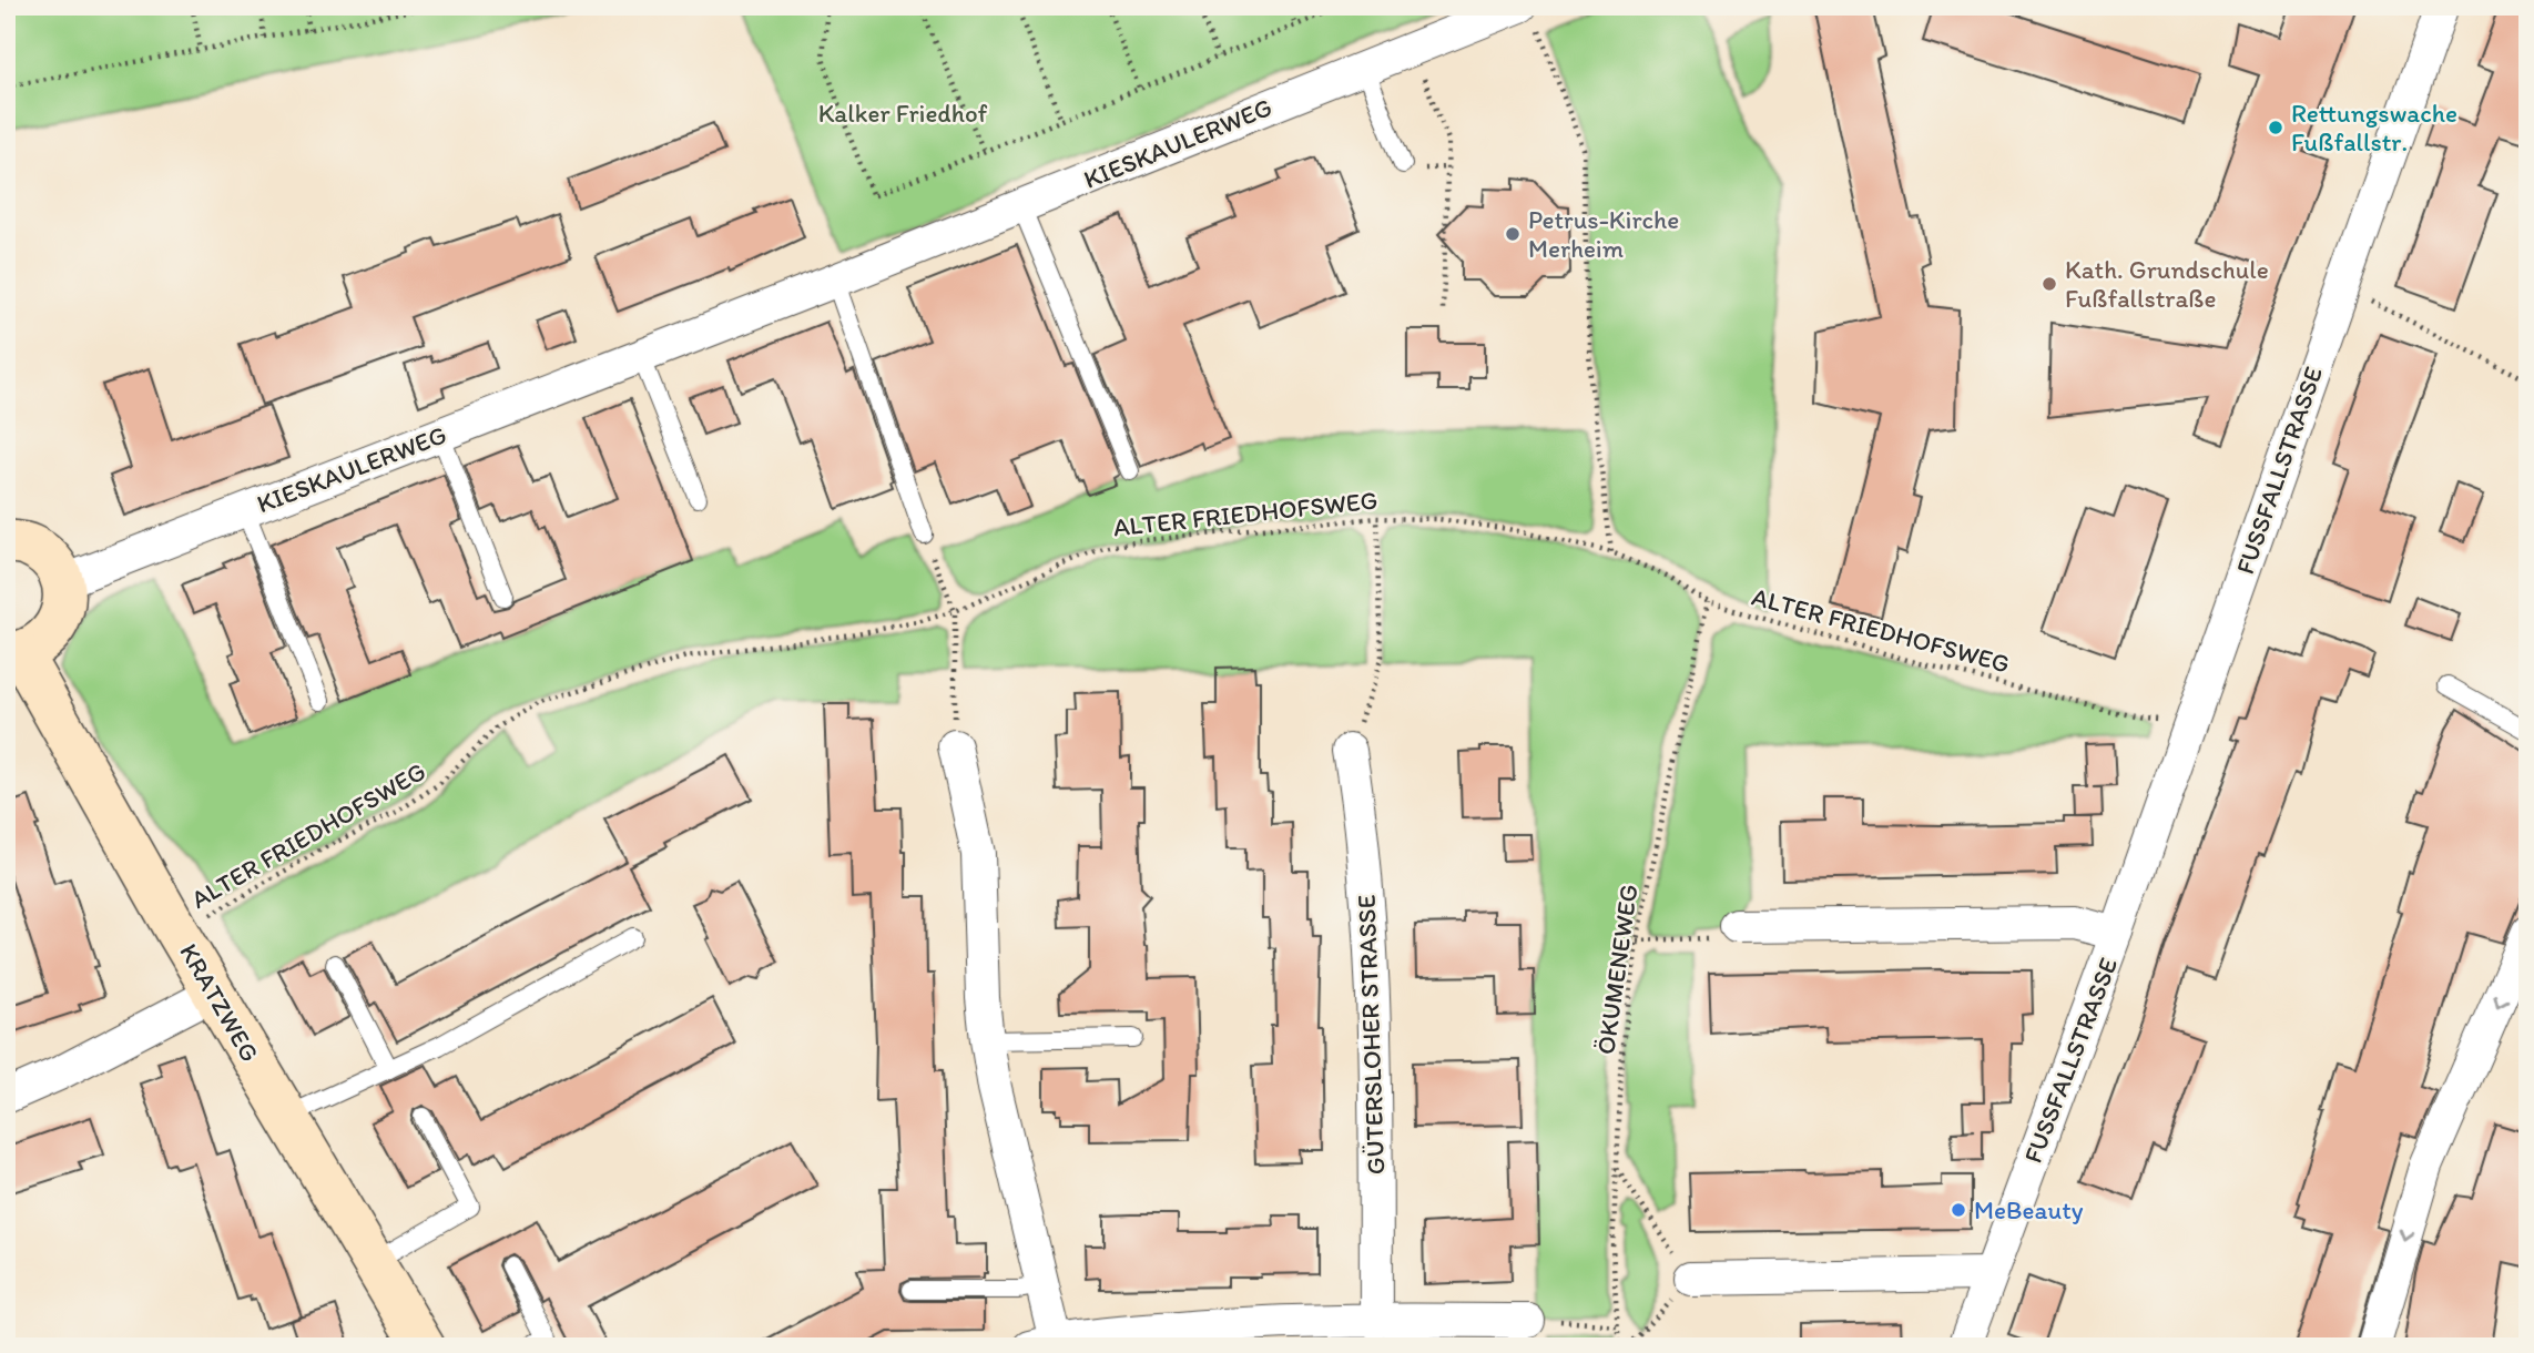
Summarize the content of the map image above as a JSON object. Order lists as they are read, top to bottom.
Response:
{
  "streets": {
    "street": [
      "KIESKAULERWEG",
      "FUSSFALLSTRASSE",
      "KRATZWEG",
      "GÜTERSLOHER STRASSE"
    ],
    "path": ["ALTER FRIEDHOFSWEG", "ÖKUMENEWEG"]
  },
  "crossings": [
    ["FUSSFALLSTRASSE", "ALTER FRIEDHOFSWEG"],
    ["ALTER FRIEDHOFSWEG", "ÖKUMENEWEG"],
    ["ALTER FRIEDHOFSWEG", "KRATZWEG"]
  ],
  "parks": ["Kalker Friedhof"],
  "places": [
    "Rettungswache Fußfallstr.",
    "Petrus-Kirche Merheim",
    "Kath. Grundschule Fußfallstraße",
    "MeBeauty"
  ]
}
